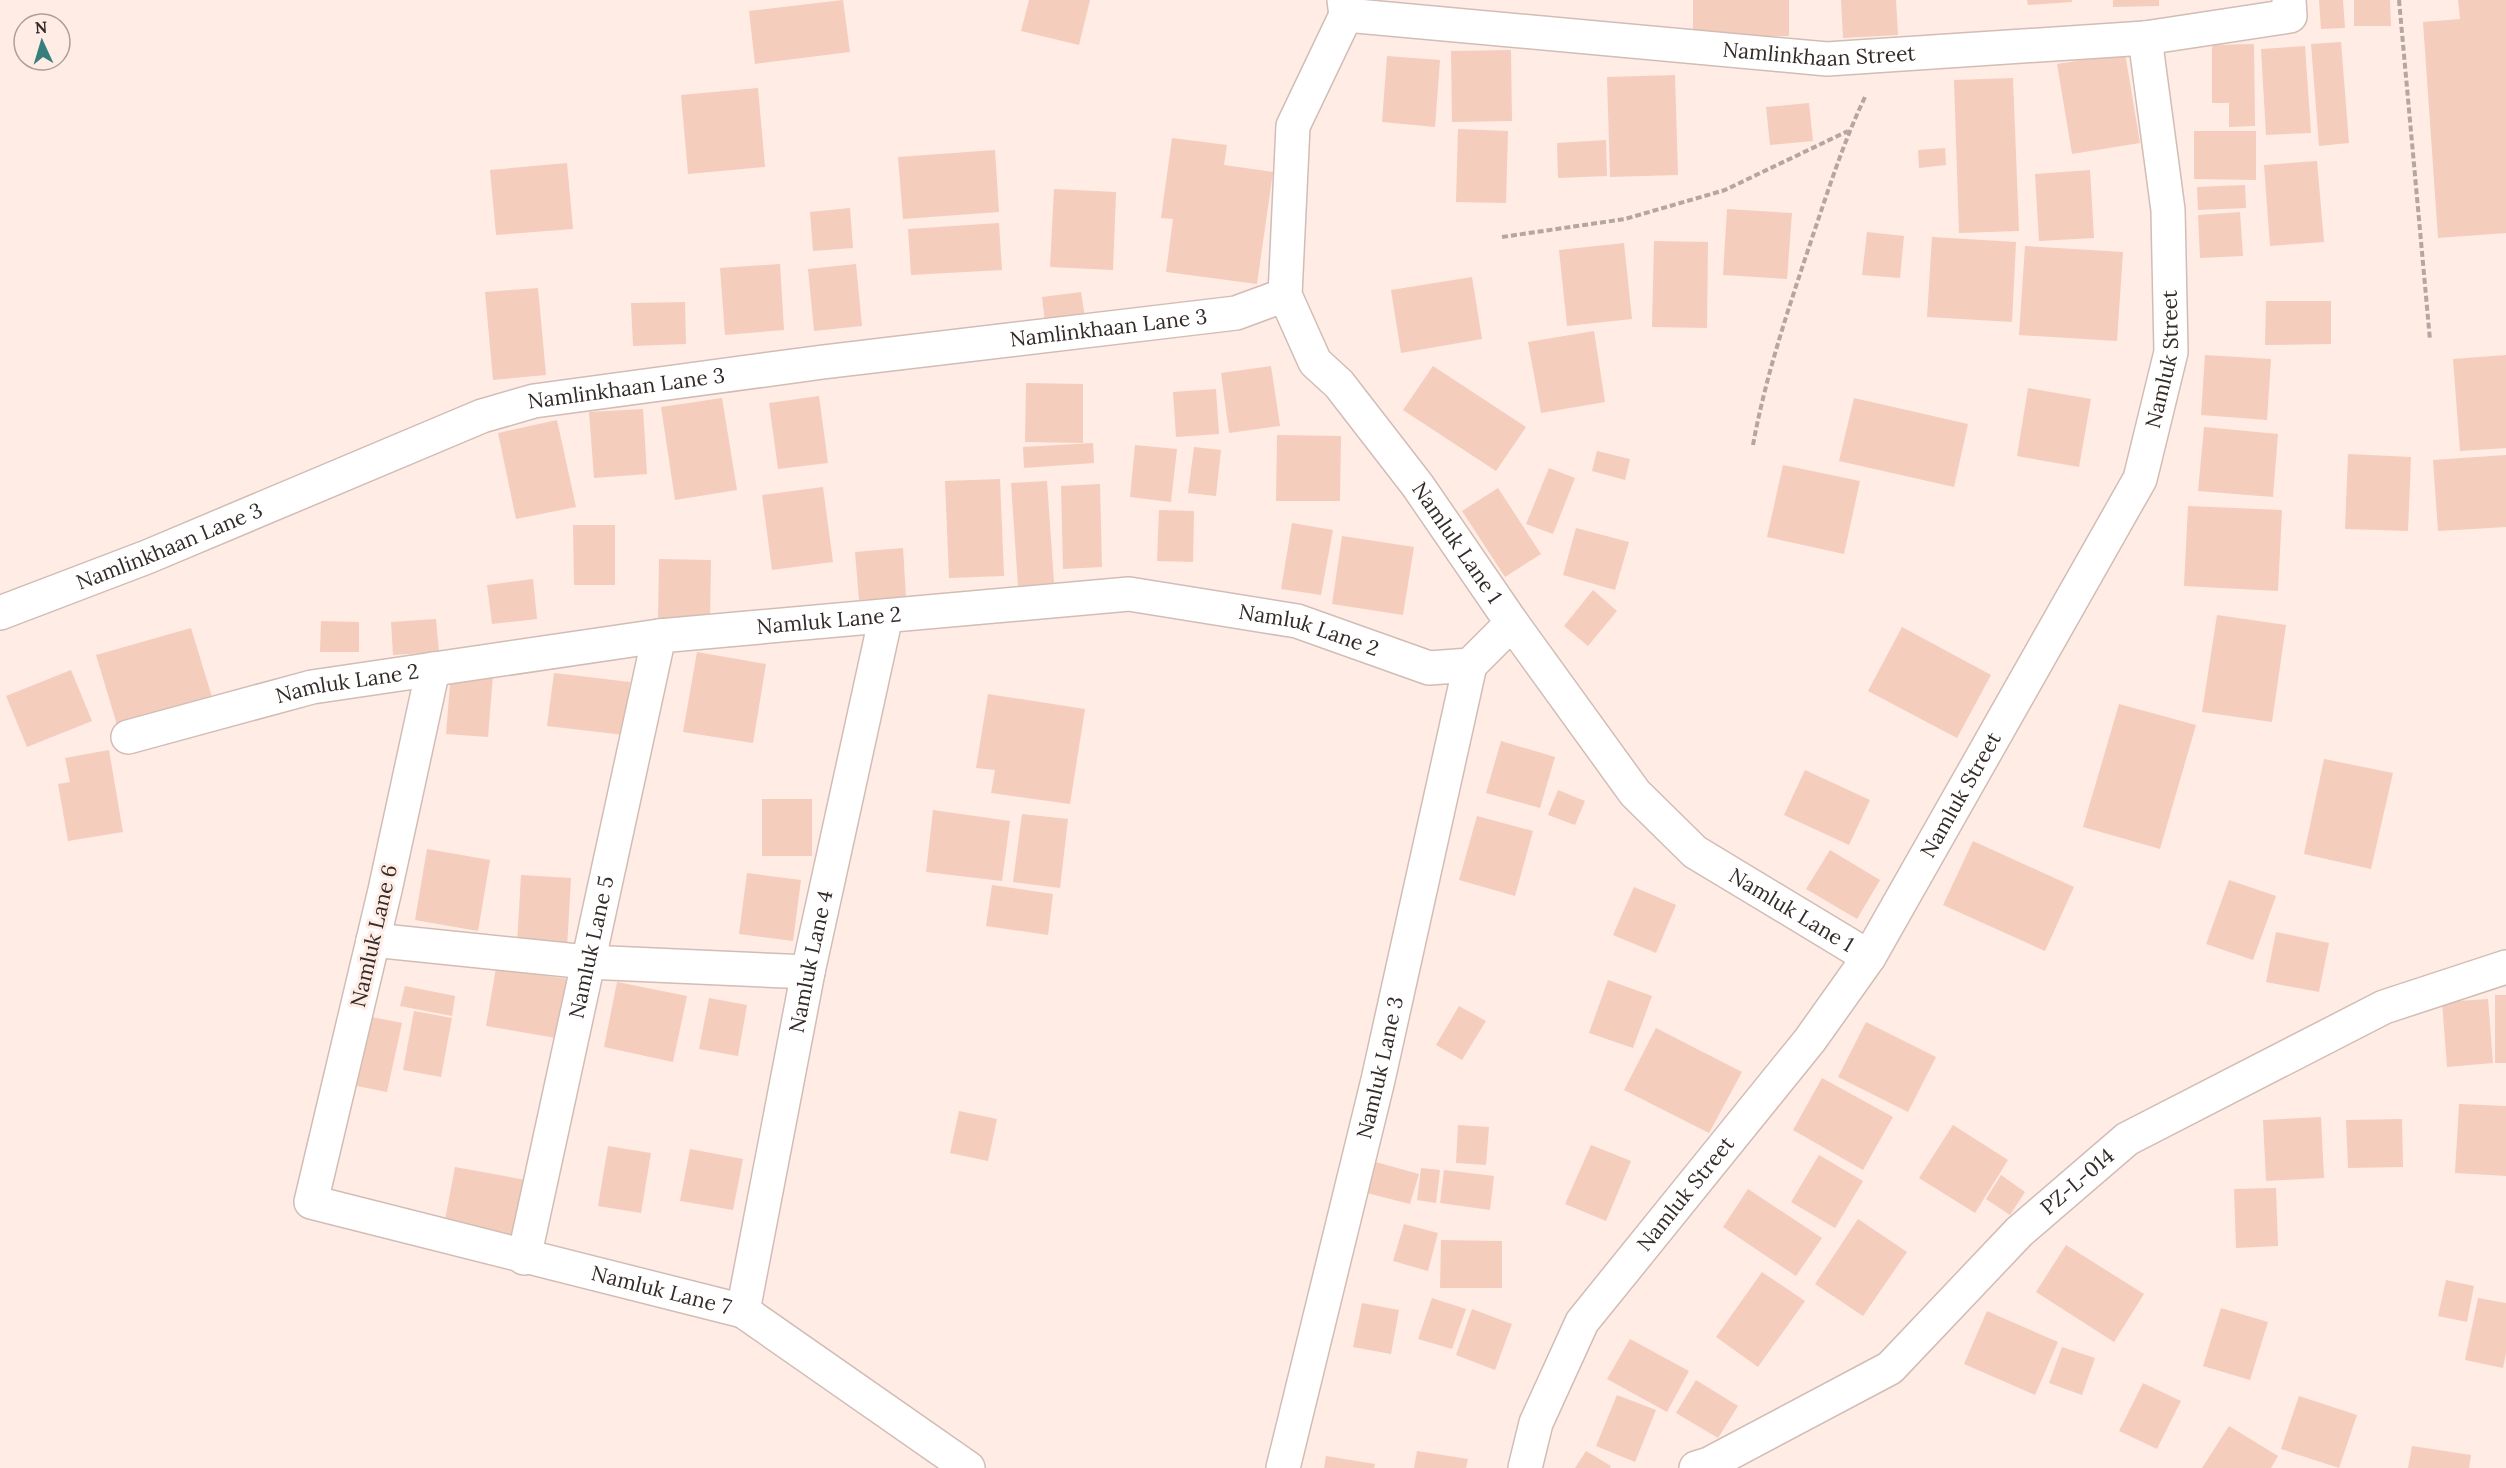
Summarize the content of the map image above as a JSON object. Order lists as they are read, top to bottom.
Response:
{
  "streets": {
    "street": [
      "Namlinkhaan Street",
      "Namlinkhaan Lane 3",
      "Namluk Street",
      "Namluk Lane 1",
      "Namluk Lane 2",
      "Namluk Lane 6",
      "Namluk Lane 5",
      "Namluk Lane 4",
      "Namluk Lane 3",
      "PZ-L-014",
      "Namluk Lane 7"
    ]
  },
  "crossings": [
    ["Namlinkhaan Street", "Namluk Street"],
    ["Namlinkhaan Street", "Namluk Lane 1"],
    ["Namlinkhaan Lane 3", "Namluk Lane 1"],
    ["Namluk Street", "Namluk Lane 1"],
    ["Namluk Lane 2", "Namluk Lane 6"],
    ["Namluk Lane 2", "Namluk Lane 5"],
    ["Namluk Lane 2", "Namluk Lane 4"],
    ["Namluk Lane 2", "Namluk Lane 3"],
    ["Namluk Lane 6", "Namluk Lane 7"],
    ["Namluk Lane 5", "Namluk Lane 7"],
    ["Namluk Lane 4", "Namluk Lane 7"]
  ],
  "north": "top"
}
